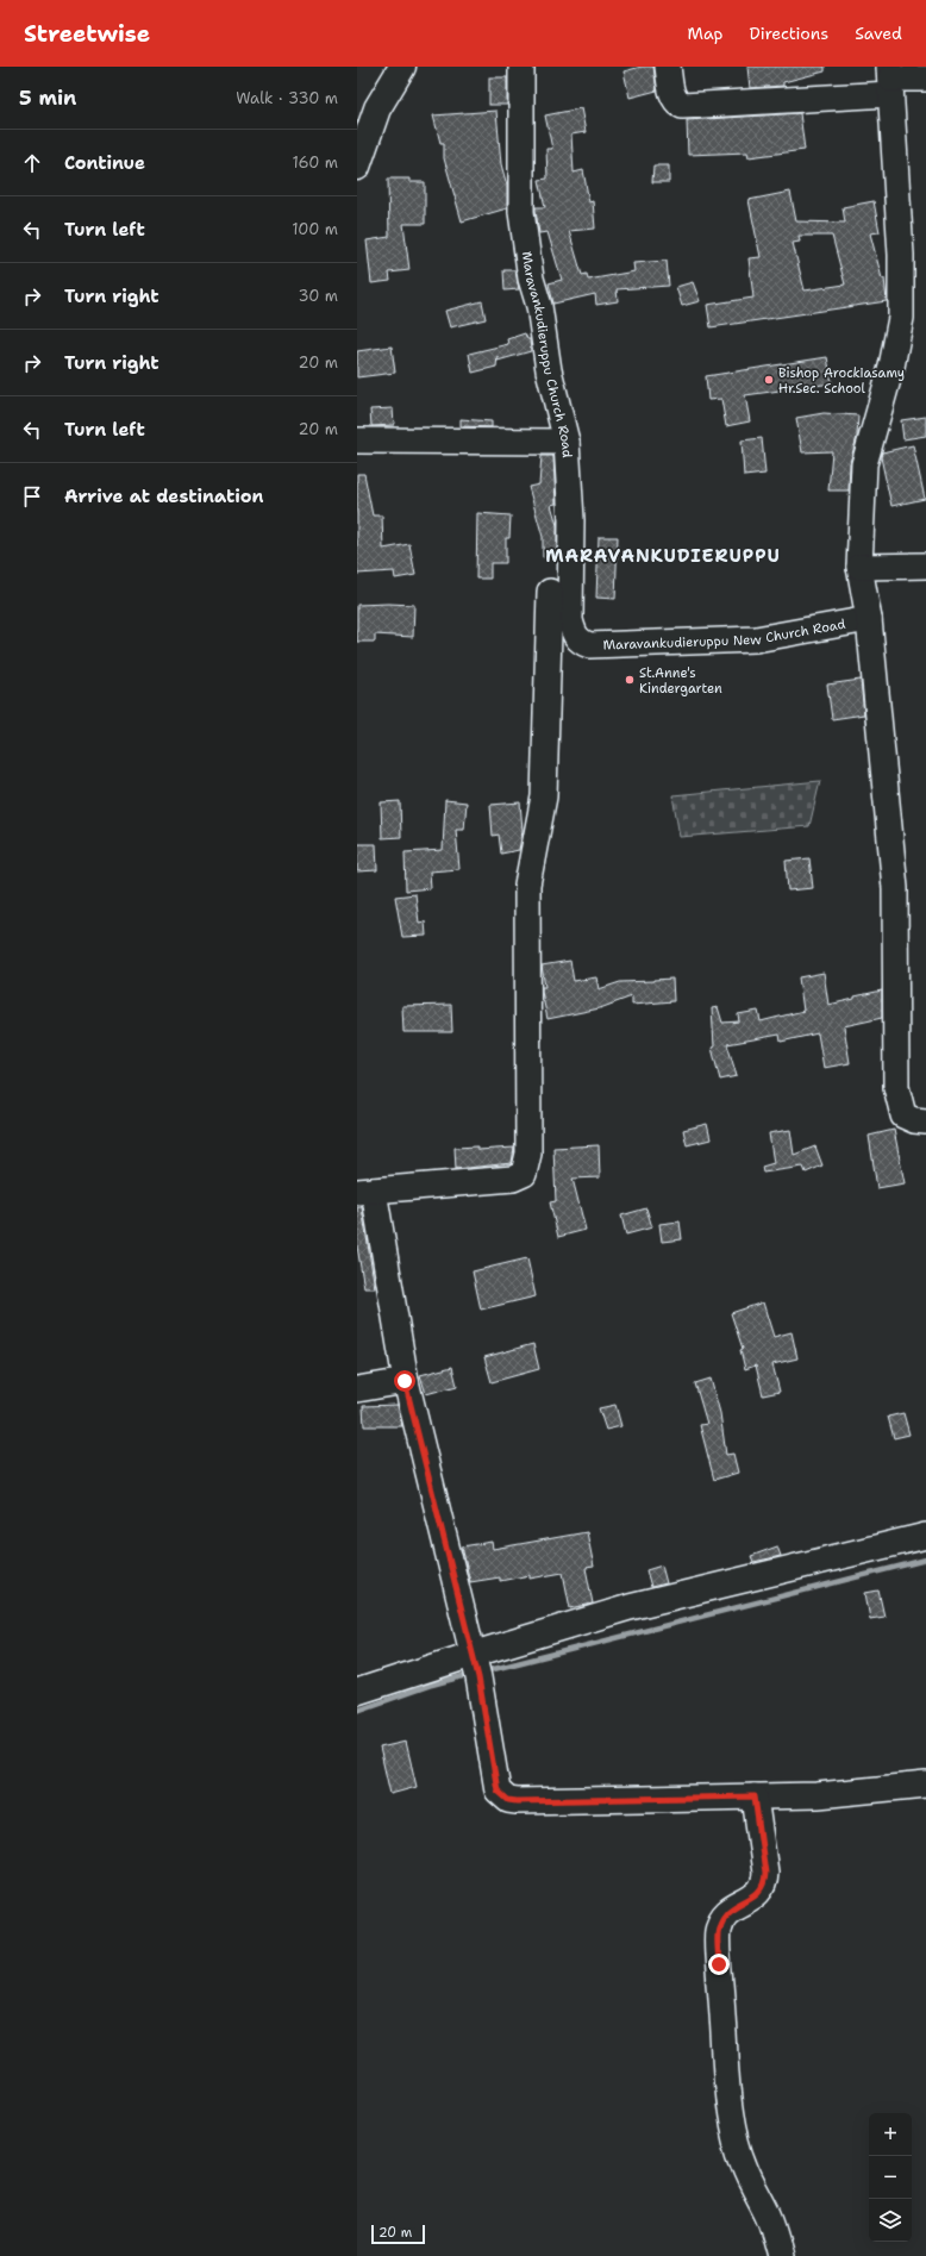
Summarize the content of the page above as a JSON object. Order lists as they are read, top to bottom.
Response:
{
  "streets": {
    "street": ["Maravankudieruppu Church Road", "Maravankudieruppu New Church Road"]
  },
  "crossings": [
    ["Maravankudieruppu Church Road", "Maravankudieruppu New Church Road"]
  ],
  "districts": ["MARAVANKUDIERUPPU"],
  "places": ["Bishop Arockiasamy Hr.Sec. School", "St.Anne's Kindergarten"],
  "scale_bar": "20 m",
  "page": {
    "header": "Streetwise",
    "nav": ["Map", "Directions", "Saved"],
    "heading": ["5 min", "Walk · 330 m"],
    "list": [
      ["Continue", "160 m"],
      ["Turn left", "100 m"],
      ["Turn right", "30 m"],
      ["Turn right", "20 m"],
      ["Turn left", "20 m"],
      "Arrive at destination"
    ],
    "map_buttons": ["+", "−"],
    "scale": "20 m"
  }
}
